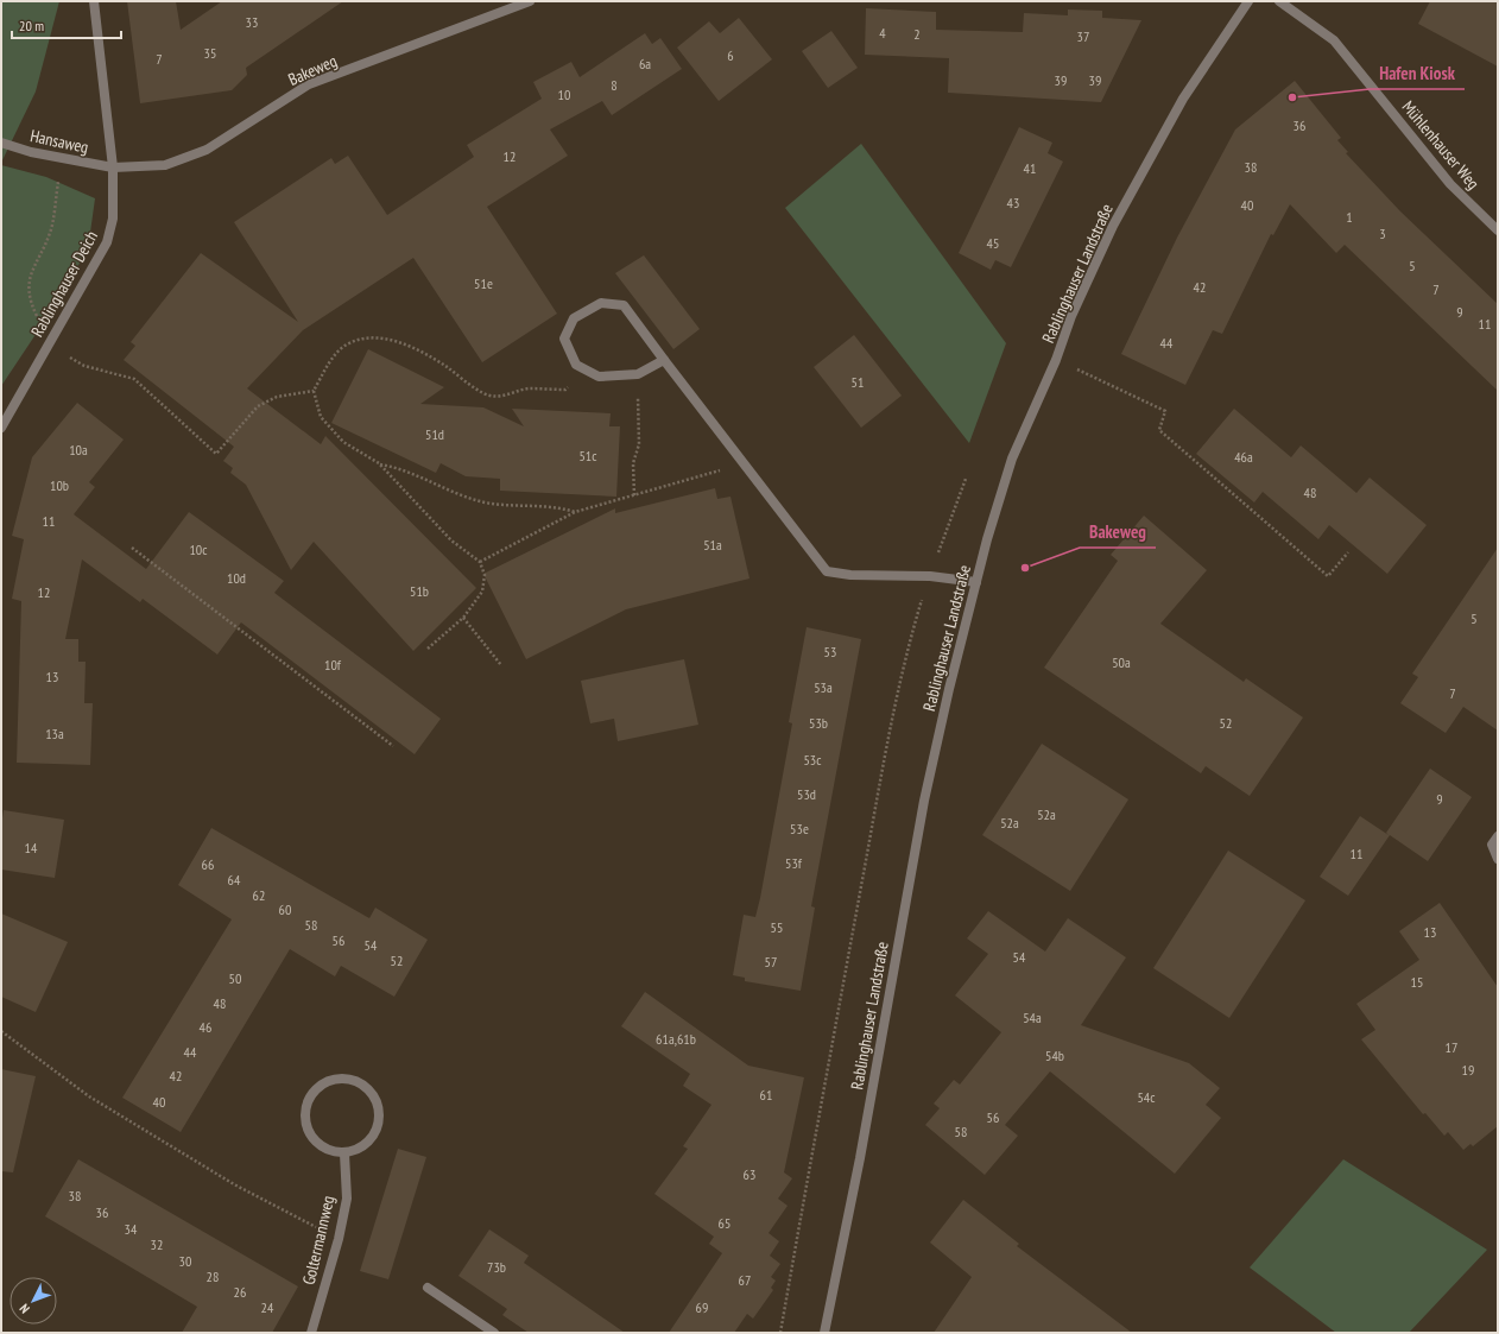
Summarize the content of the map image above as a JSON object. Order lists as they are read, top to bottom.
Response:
{
  "streets": {
    "street": [
      "Bakeweg",
      "Hansaweg",
      "Mühlenhauser Weg",
      "Rablinghauser Landstraße",
      "Rablinghauser Deich",
      "Goltermannweg"
    ]
  },
  "crossings": [
    ["Bakeweg", "Hansaweg"],
    ["Bakeweg", "Rablinghauser Deich"],
    ["Hansaweg", "Rablinghauser Deich"]
  ],
  "places": ["Hafen Kiosk", "Bakeweg"],
  "house_numbers": [
    "33",
    "4",
    "2",
    "37",
    "35",
    "6",
    "7",
    "6a",
    "39",
    "39",
    "8",
    "10",
    "36",
    "12",
    "38",
    "41",
    "43",
    "40",
    "1",
    "3",
    "45",
    "5",
    "51e",
    "42",
    "7",
    "9",
    "11",
    "44",
    "51",
    "51d",
    "10a",
    "51c",
    "46a",
    "10b",
    "48",
    "11",
    "51a",
    "10c",
    "10d",
    "51b",
    "12",
    "5",
    "53",
    "50a",
    "10f",
    "13",
    "53a",
    "7",
    "53b",
    "52",
    "13a",
    "53c",
    "53d",
    "9",
    "52a",
    "52a",
    "53e",
    "14",
    "11",
    "53f",
    "66",
    "64",
    "62",
    "60",
    "58",
    "55",
    "13",
    "56",
    "54",
    "54",
    "52",
    "57",
    "50",
    "15",
    "48",
    "54a",
    "46",
    "61a,61b",
    "17",
    "44",
    "54b",
    "19",
    "42",
    "61",
    "54c",
    "40",
    "56",
    "58",
    "63",
    "38",
    "36",
    "65",
    "34",
    "32",
    "30",
    "73b",
    "28",
    "67",
    "26",
    "24",
    "69"
  ],
  "scale_bar": "20 m",
  "north": "bottom left"
}
